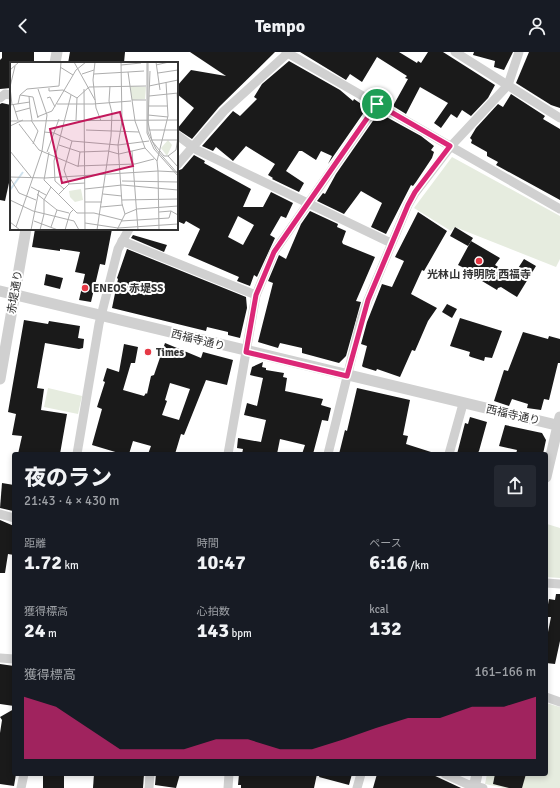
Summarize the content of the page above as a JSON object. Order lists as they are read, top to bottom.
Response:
{
  "streets": {
    "street": ["赤堤通り", "西福寺通り"]
  },
  "crossings": [
    ["赤堤通り", "西福寺通り"]
  ],
  "places": ["光林山 持明院 西福寺", "ENEOS 赤堤SS", "Times"],
  "page": {
    "header": "Tempo",
    "heading": ["夜のラン", "21:43 · 4 × 430 m"],
    "stats": [
      ["距離", "1.72 km"],
      ["時間", "10:47"],
      ["ペース", "6:16 /km"],
      ["獲得標高", "24 m"],
      ["心拍数", "143 bpm"],
      ["kcal", "132"]
    ],
    "chart": ["獲得標高", "161–166 m"]
  }
}
